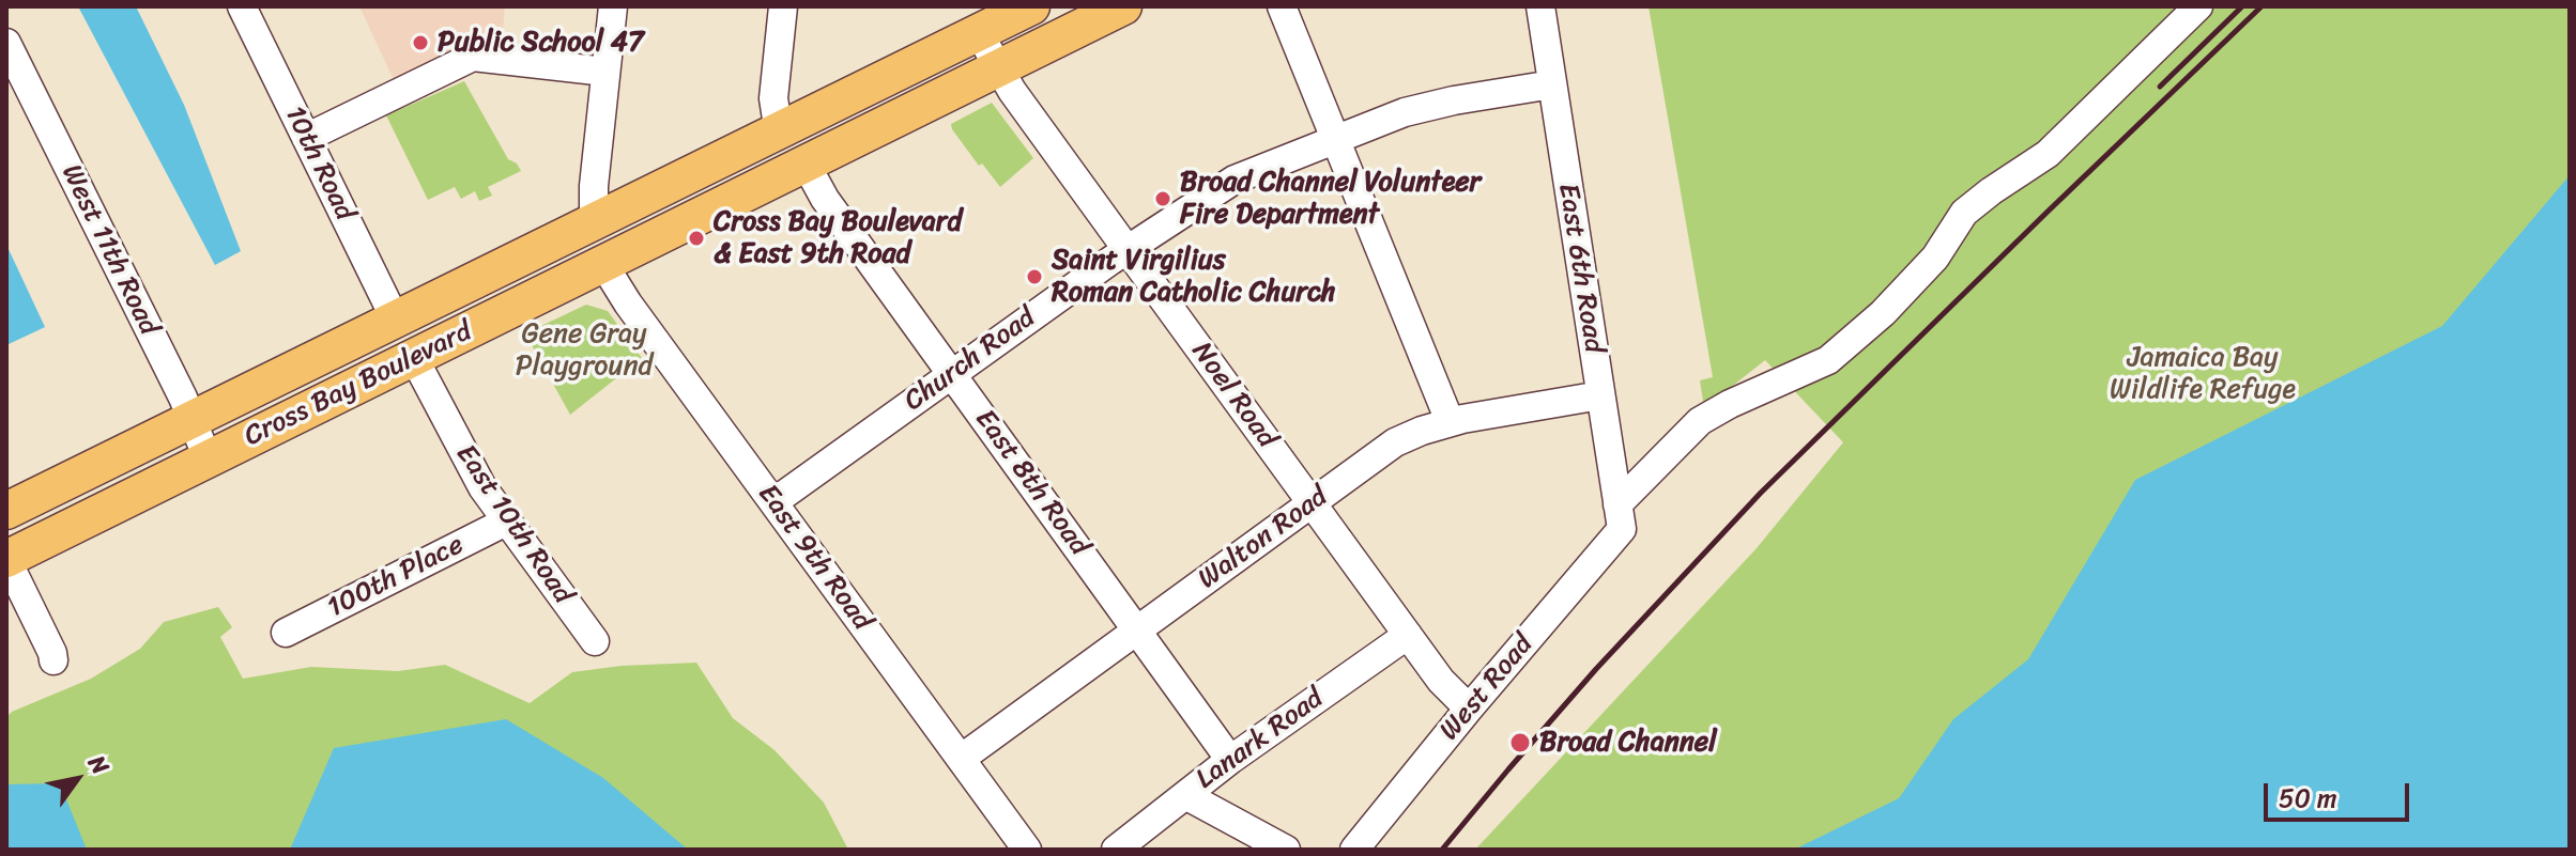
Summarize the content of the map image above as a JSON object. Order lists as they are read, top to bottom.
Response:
{
  "streets": {
    "main road": ["Cross Bay Boulevard"],
    "street": [
      "10th Road",
      "West 11th Road",
      "East 6th Road",
      "Church Road",
      "Noel Road",
      "East 8th Road",
      "East 10th Road",
      "Walton Road",
      "East 9th Road",
      "100th Place",
      "West Road",
      "Lanark Road"
    ]
  },
  "crossings": [
    ["10th Road", "Cross Bay Boulevard"],
    ["West 11th Road", "Cross Bay Boulevard"],
    ["East 6th Road", "Church Road"],
    ["East 6th Road", "Walton Road"],
    ["East 6th Road", "West Road"],
    ["Church Road", "Noel Road"],
    ["Church Road", "East 8th Road"],
    ["Church Road", "East 9th Road"],
    ["Cross Bay Boulevard", "Noel Road"],
    ["Cross Bay Boulevard", "East 8th Road"],
    ["Cross Bay Boulevard", "East 10th Road"],
    ["Cross Bay Boulevard", "East 9th Road"],
    ["Noel Road", "Walton Road"],
    ["Noel Road", "West Road"],
    ["Noel Road", "Lanark Road"],
    ["East 8th Road", "Walton Road"],
    ["East 8th Road", "Lanark Road"],
    ["East 10th Road", "100th Place"],
    ["Walton Road", "East 9th Road"]
  ],
  "parks": ["Gene Gray Playground", "Jamaica Bay Wildlife Refuge"],
  "places": [
    "Public School 47",
    "Broad Channel Volunteer Fire Department",
    "Cross Bay Boulevard & East 9th Road",
    "Saint Virgilius Roman Catholic Church",
    "Broad Channel"
  ],
  "scale_bar": "50 m",
  "north": "top right"
}
